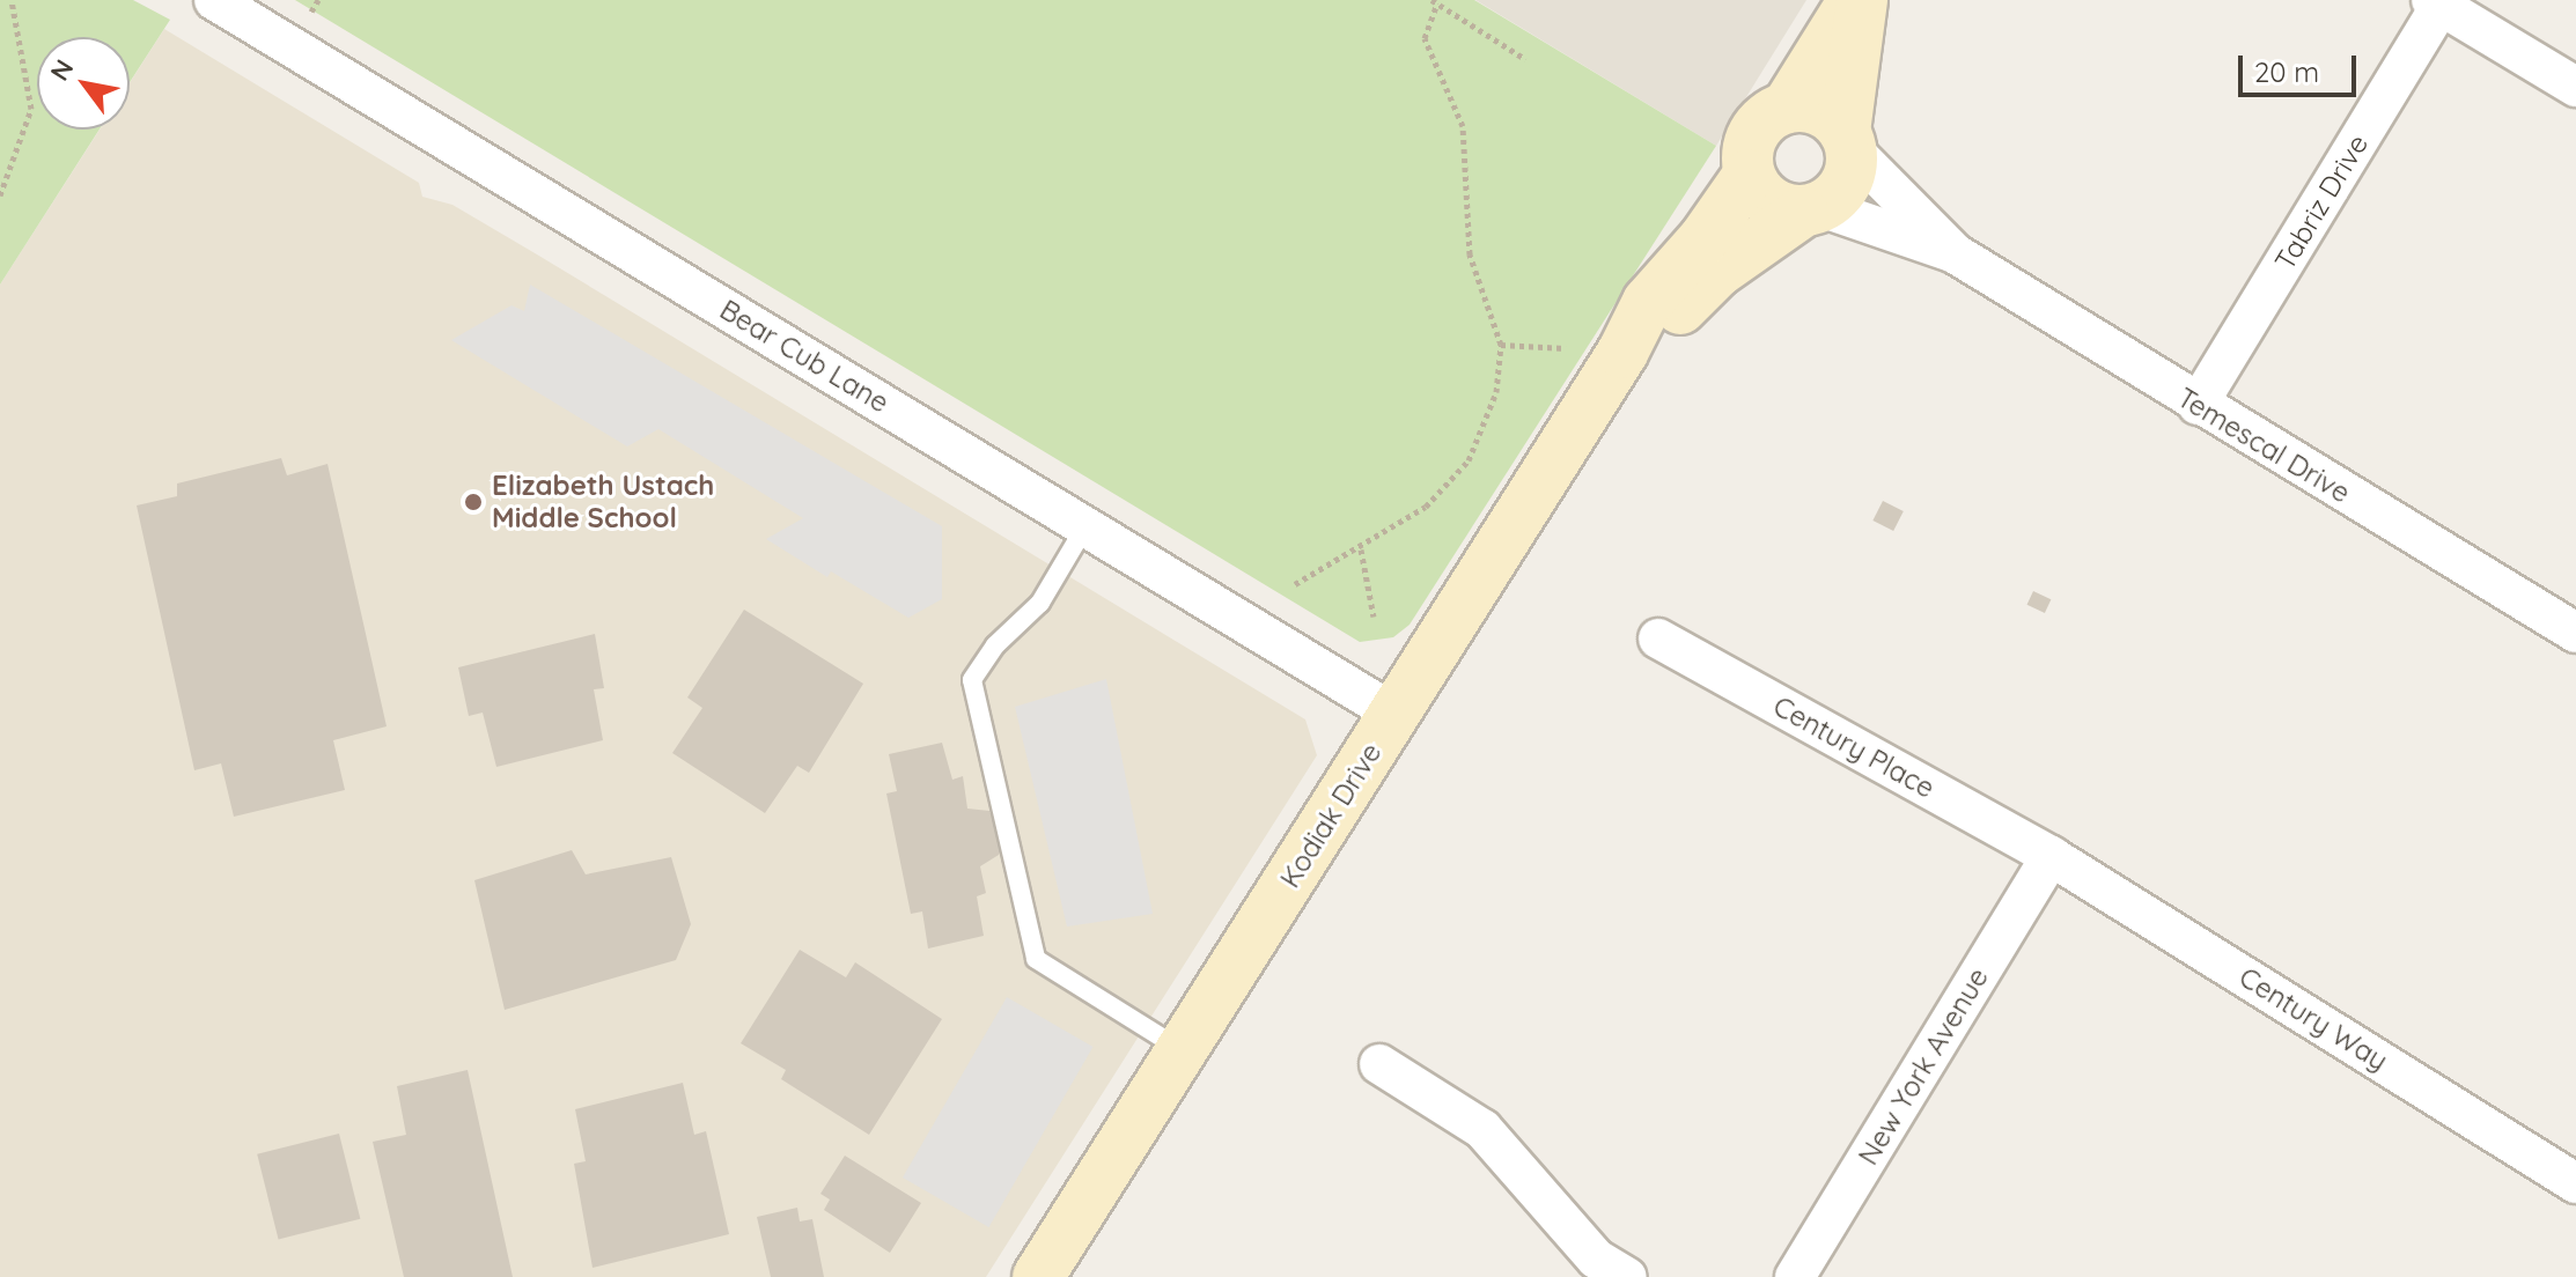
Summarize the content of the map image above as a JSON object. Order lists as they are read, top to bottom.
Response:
{
  "streets": {
    "street": [
      "Tabriz Drive",
      "Bear Cub Lane",
      "Temescal Drive",
      "Century Place",
      "Kodiak Drive",
      "Century Way",
      "New York Avenue"
    ]
  },
  "crossings": [
    ["Tabriz Drive", "Temescal Drive"],
    ["Bear Cub Lane", "Kodiak Drive"],
    ["Temescal Drive", "Kodiak Drive"],
    ["Century Place", "Century Way"],
    ["Century Place", "New York Avenue"],
    ["Century Way", "New York Avenue"]
  ],
  "places": ["Elizabeth Ustach Middle School"],
  "scale_bar": "20 m",
  "north": "top left"
}
